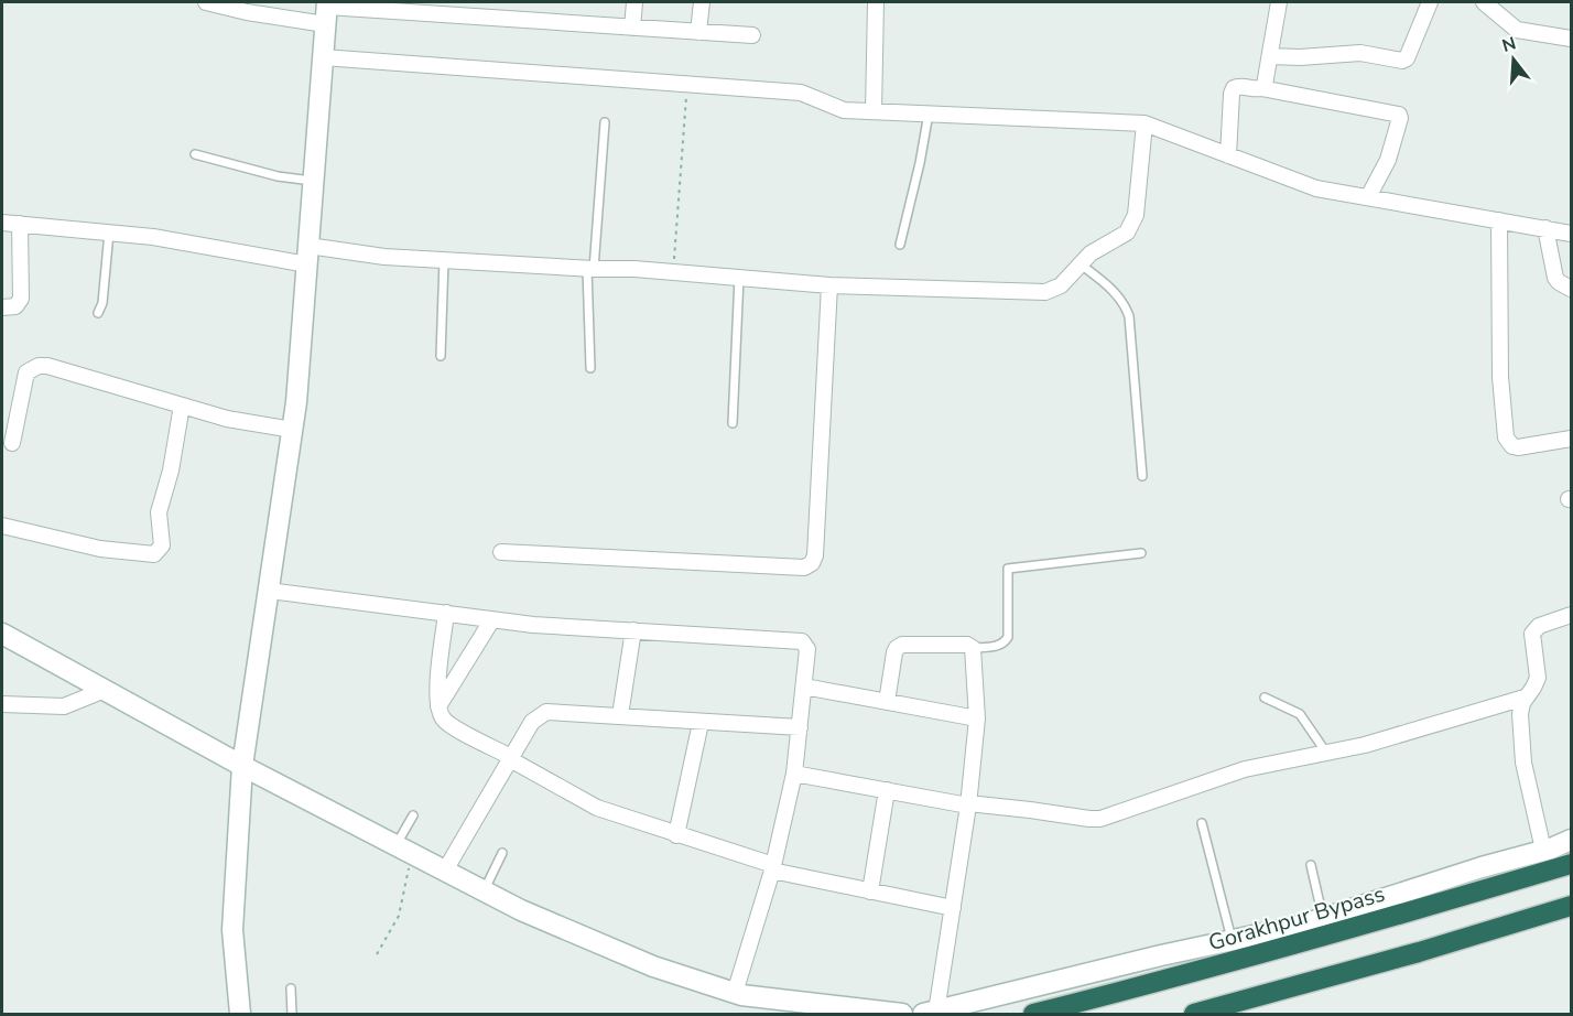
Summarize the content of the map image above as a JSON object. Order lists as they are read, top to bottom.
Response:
{
  "streets": {
    "highway": ["Gorakhpur Bypass"]
  },
  "north": "top"
}
